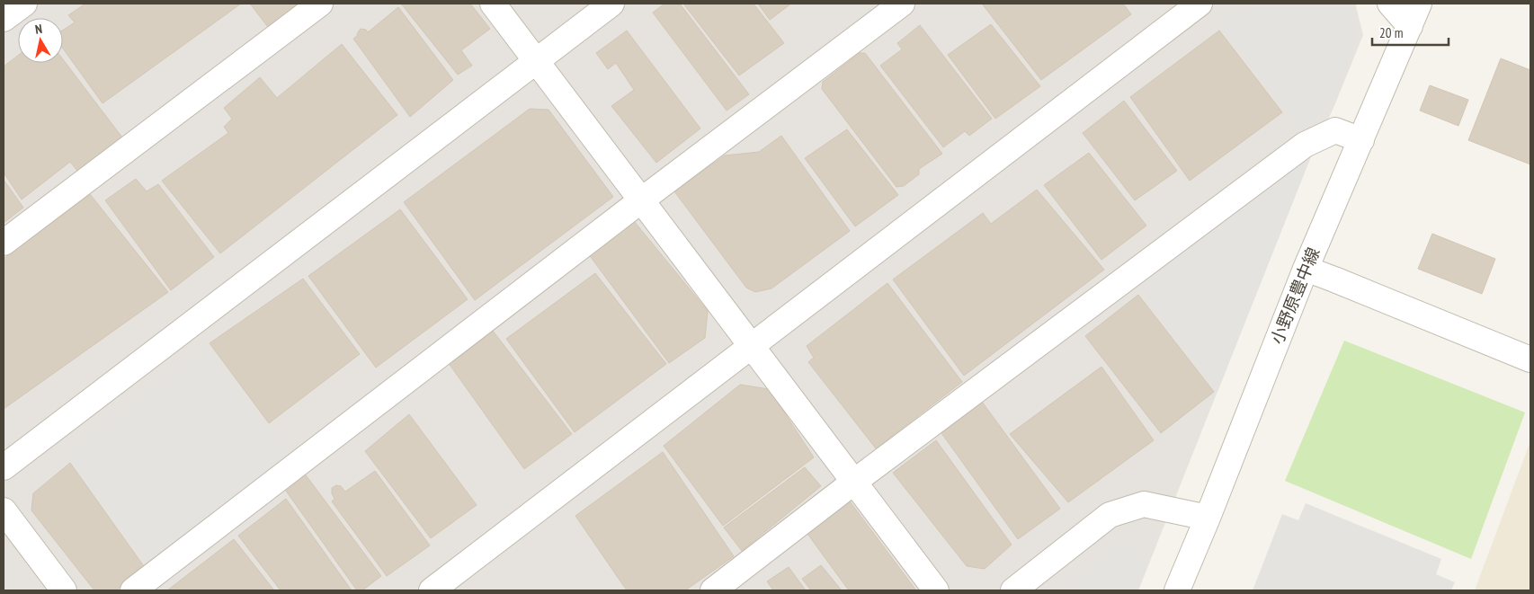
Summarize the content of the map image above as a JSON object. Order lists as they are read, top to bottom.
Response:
{
  "streets": {
    "street": ["小野原豊中線"]
  },
  "scale_bar": "20 m",
  "north": "top"
}
